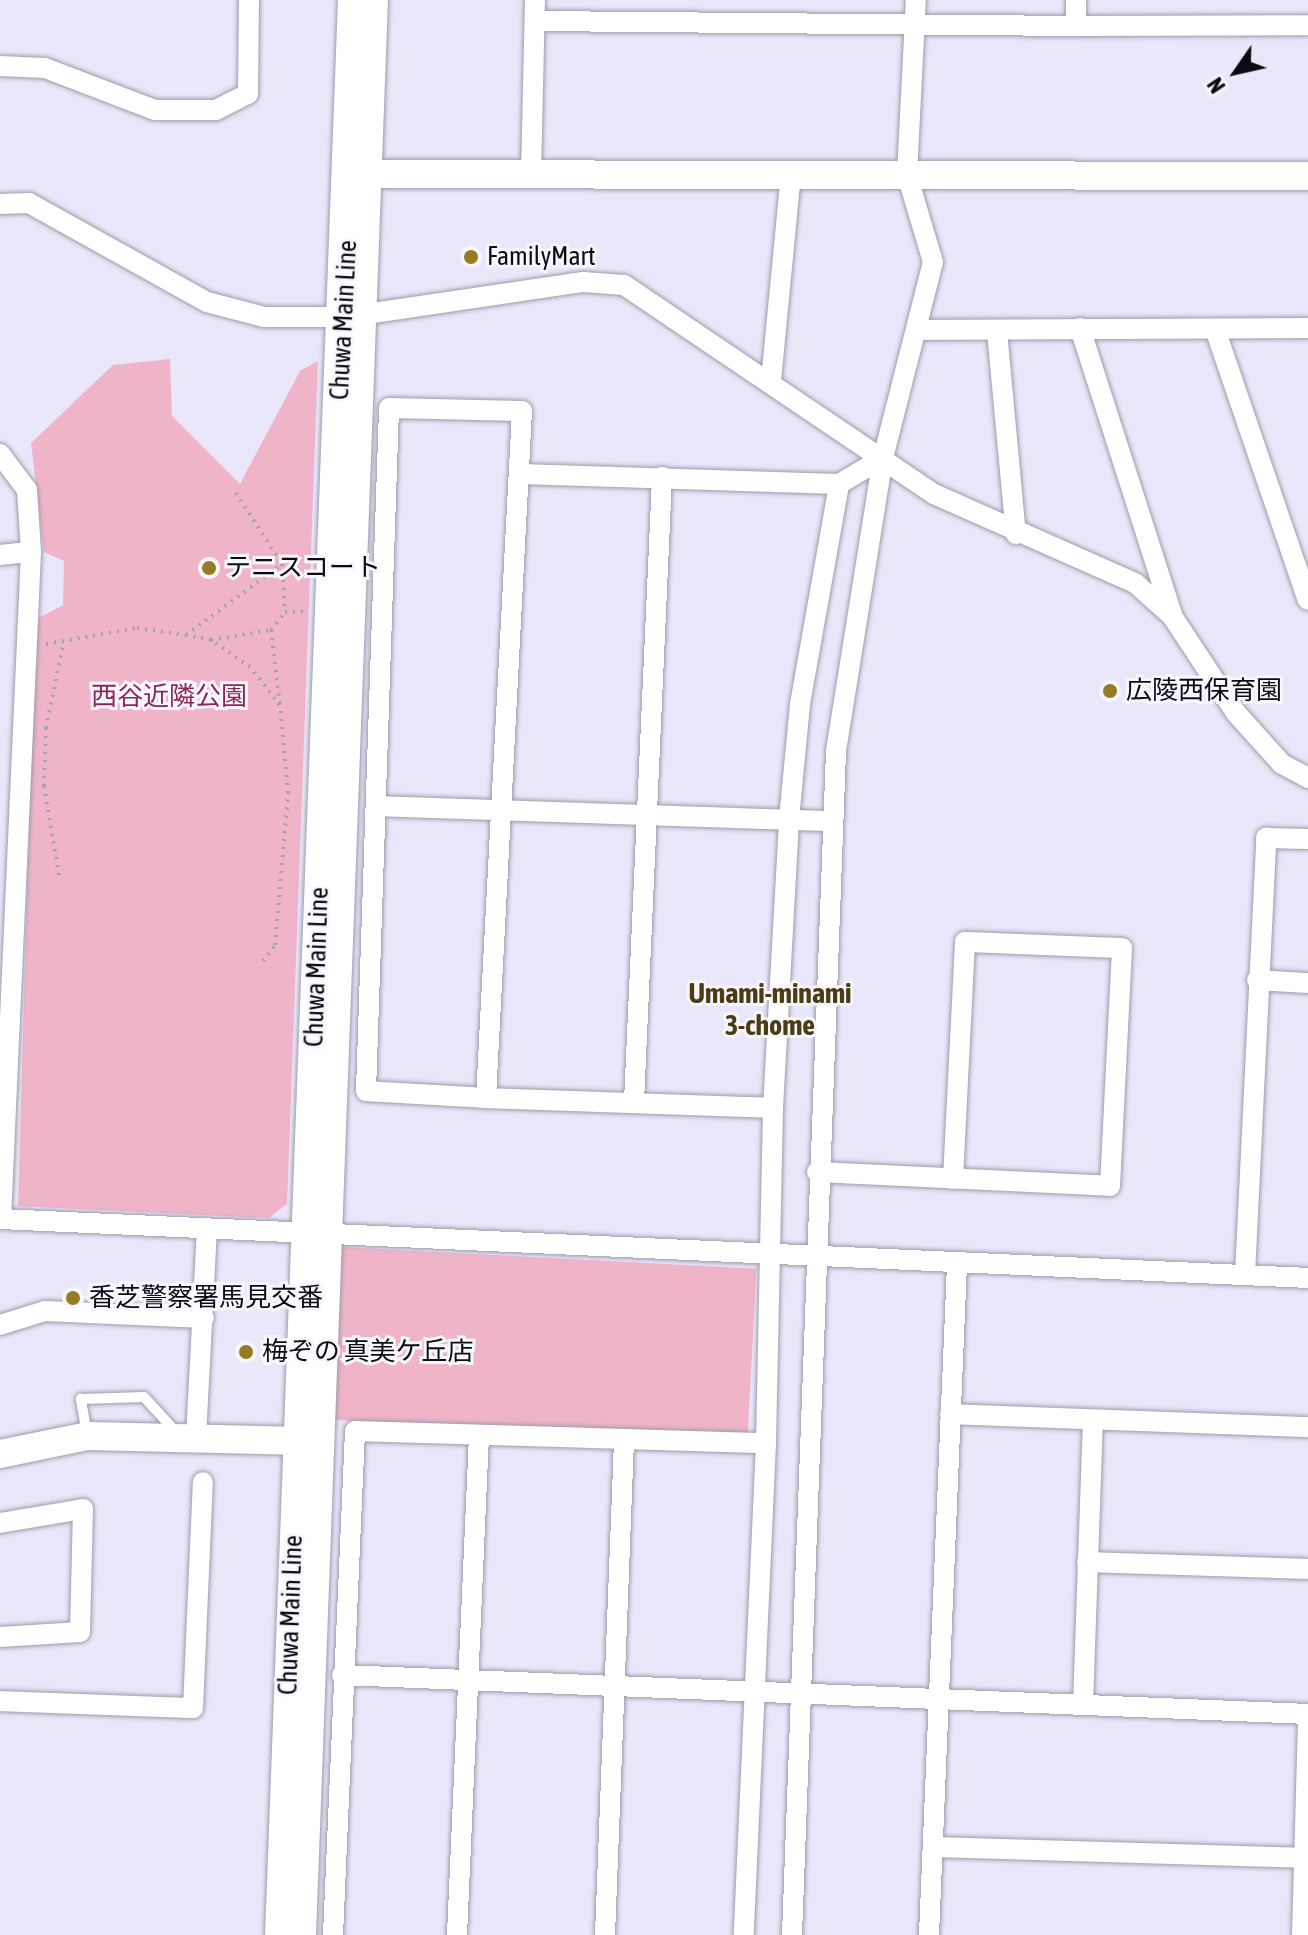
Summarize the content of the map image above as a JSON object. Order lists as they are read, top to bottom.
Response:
{
  "streets": {
    "main road": ["Chuwa Main Line"]
  },
  "districts": ["Umami-minami 3-chome"],
  "parks": ["西谷近隣公園"],
  "places": [
    "FamilyMart",
    "テニスコート",
    "広陵西保育園",
    "香芝警察署馬見交番",
    "梅ぞの 真美ケ丘店"
  ],
  "north": "bottom left"
}
